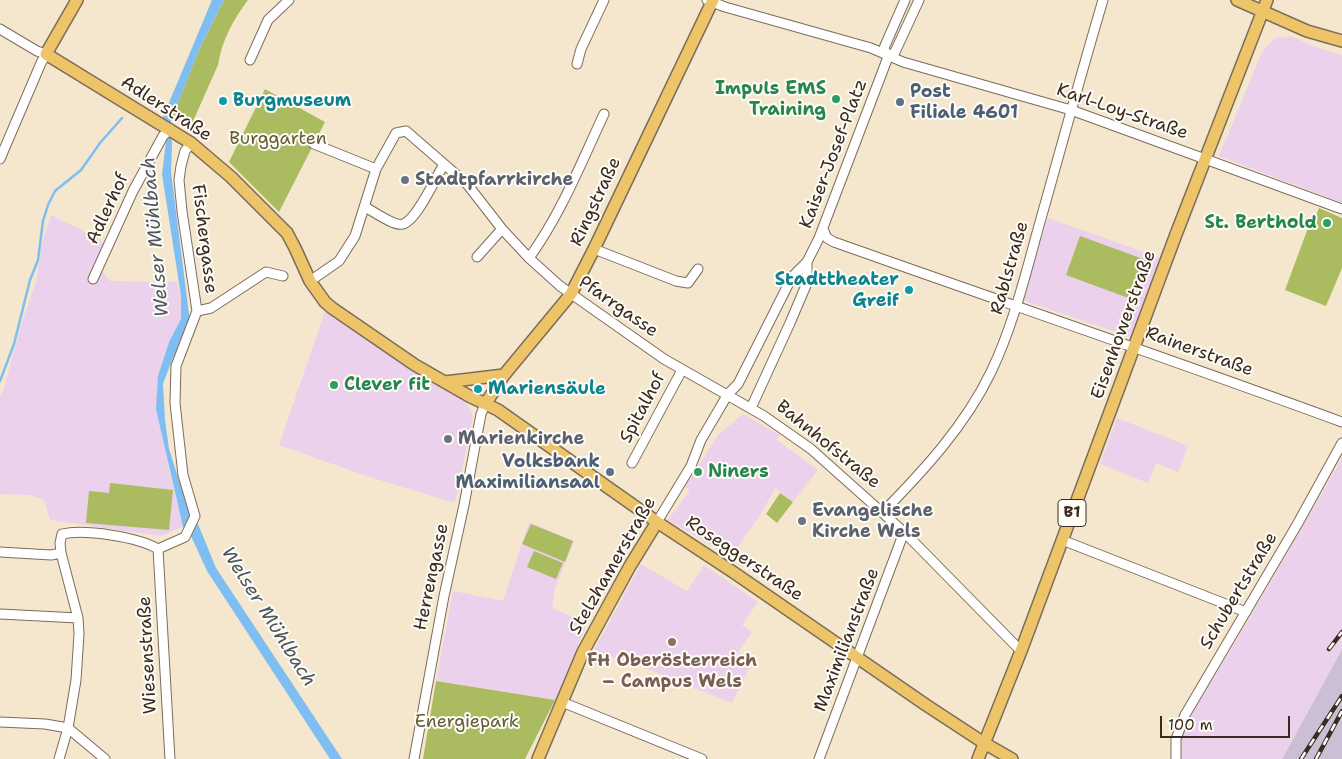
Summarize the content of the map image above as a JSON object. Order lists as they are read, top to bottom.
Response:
{
  "streets": {
    "main road": [
      "Adlerstraße",
      "Ringstraße",
      "Eisenhowerstraße",
      "B1",
      "Roseggerstraße",
      "Stelzhamerstraße"
    ],
    "street": [
      "Karl-Loy-Straße",
      "Kaiser-Josef-Platz",
      "Adlerhof",
      "Fischergasse",
      "Rablstraße",
      "Pfarrgasse",
      "Rainerstraße",
      "Spitalhof",
      "Bahnhofstraße",
      "Herrengasse",
      "Schubertstraße",
      "Maximilianstraße",
      "Wiesenstraße"
    ]
  },
  "crossings": [
    ["Adlerstraße", "Ringstraße"],
    ["Adlerstraße", "Adlerhof"],
    ["Adlerstraße", "Fischergasse"],
    ["Adlerstraße", "Roseggerstraße"],
    ["Adlerstraße", "Herrengasse"],
    ["Karl-Loy-Straße", "Kaiser-Josef-Platz"],
    ["Karl-Loy-Straße", "Ringstraße"],
    ["Karl-Loy-Straße", "Rablstraße"],
    ["Karl-Loy-Straße", "Eisenhowerstraße"],
    ["Kaiser-Josef-Platz", "Pfarrgasse"],
    ["Kaiser-Josef-Platz", "Rainerstraße"],
    ["Kaiser-Josef-Platz", "Bahnhofstraße"],
    ["Kaiser-Josef-Platz", "Stelzhamerstraße"],
    ["Ringstraße", "Pfarrgasse"],
    ["Ringstraße", "Roseggerstraße"],
    ["Ringstraße", "Herrengasse"],
    ["Fischergasse", "Wiesenstraße"],
    ["Rablstraße", "Rainerstraße"],
    ["Rablstraße", "Bahnhofstraße"],
    ["Pfarrgasse", "Spitalhof"],
    ["Pfarrgasse", "Bahnhofstraße"],
    ["Pfarrgasse", "Stelzhamerstraße"],
    ["Eisenhowerstraße", "Rainerstraße"],
    ["Eisenhowerstraße", "Bahnhofstraße"],
    ["Eisenhowerstraße", "B1"],
    ["Bahnhofstraße", "B1"],
    ["Bahnhofstraße", "Stelzhamerstraße"],
    ["Bahnhofstraße", "Maximilianstraße"],
    ["B1", "Roseggerstraße"],
    ["Roseggerstraße", "Stelzhamerstraße"],
    ["Roseggerstraße", "Herrengasse"],
    ["Roseggerstraße", "Maximilianstraße"]
  ],
  "water": ["Welser Mühlbach"],
  "parks": ["Burggarten", "Energiepark"],
  "places": [
    "Impuls EMS Training",
    "Burgmuseum",
    "Post Filiale 4601",
    "Stadtpfarrkirche",
    "St. Berthold",
    "Stadttheater Greif",
    "Clever fit",
    "Mariensäule",
    "Marienkirche",
    "Volksbank Maximiliansaal",
    "Niners",
    "Evangelische Kirche Wels",
    "FH Oberösterreich – Campus Wels"
  ],
  "scale_bar": "100 m"
}
